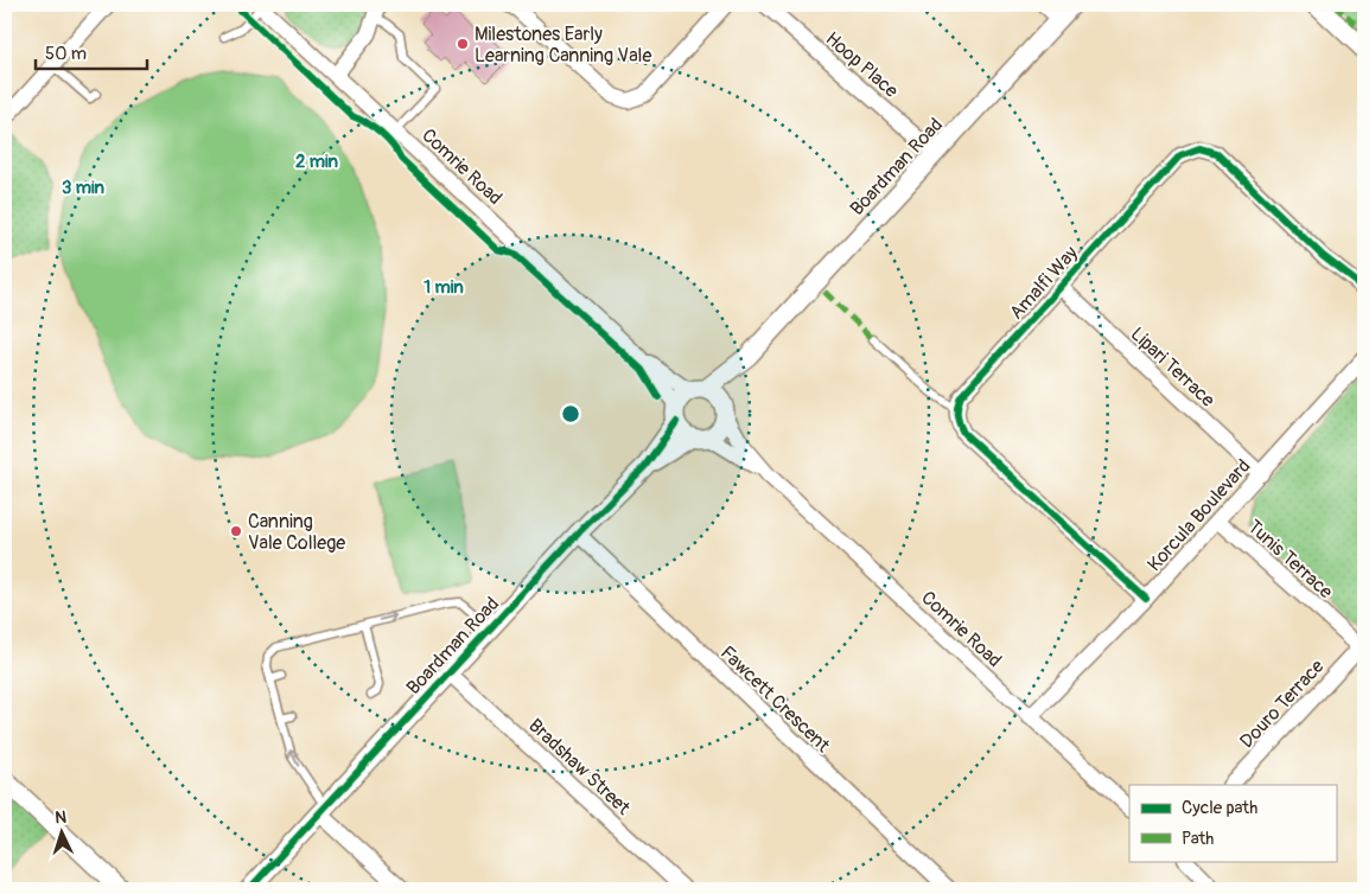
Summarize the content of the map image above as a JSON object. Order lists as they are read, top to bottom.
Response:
{
  "streets": {
    "street": [
      "Hoop Place",
      "Comrie Road",
      "Boardman Road",
      "Amalfi Way",
      "Lipari Terrace",
      "Korcula Boulevard",
      "Tunis Terrace",
      "Fawcett Crescent",
      "Douro Terrace",
      "Bradshaw Street"
    ]
  },
  "crossings": [
    ["Hoop Place", "Boardman Road"],
    ["Comrie Road", "Boardman Road"],
    ["Comrie Road", "Korcula Boulevard"],
    ["Boardman Road", "Fawcett Crescent"],
    ["Boardman Road", "Bradshaw Street"],
    ["Amalfi Way", "Lipari Terrace"],
    ["Lipari Terrace", "Korcula Boulevard"],
    ["Korcula Boulevard", "Tunis Terrace"],
    ["Tunis Terrace", "Douro Terrace"]
  ],
  "places": ["Milestones Early Learning Canning Vale", "Canning Vale College"],
  "legend": ["Cycle path", "Path"],
  "scale_bar": "50 m",
  "north": "top",
  "rings": ["2 min", "3 min", "1 min"]
}
